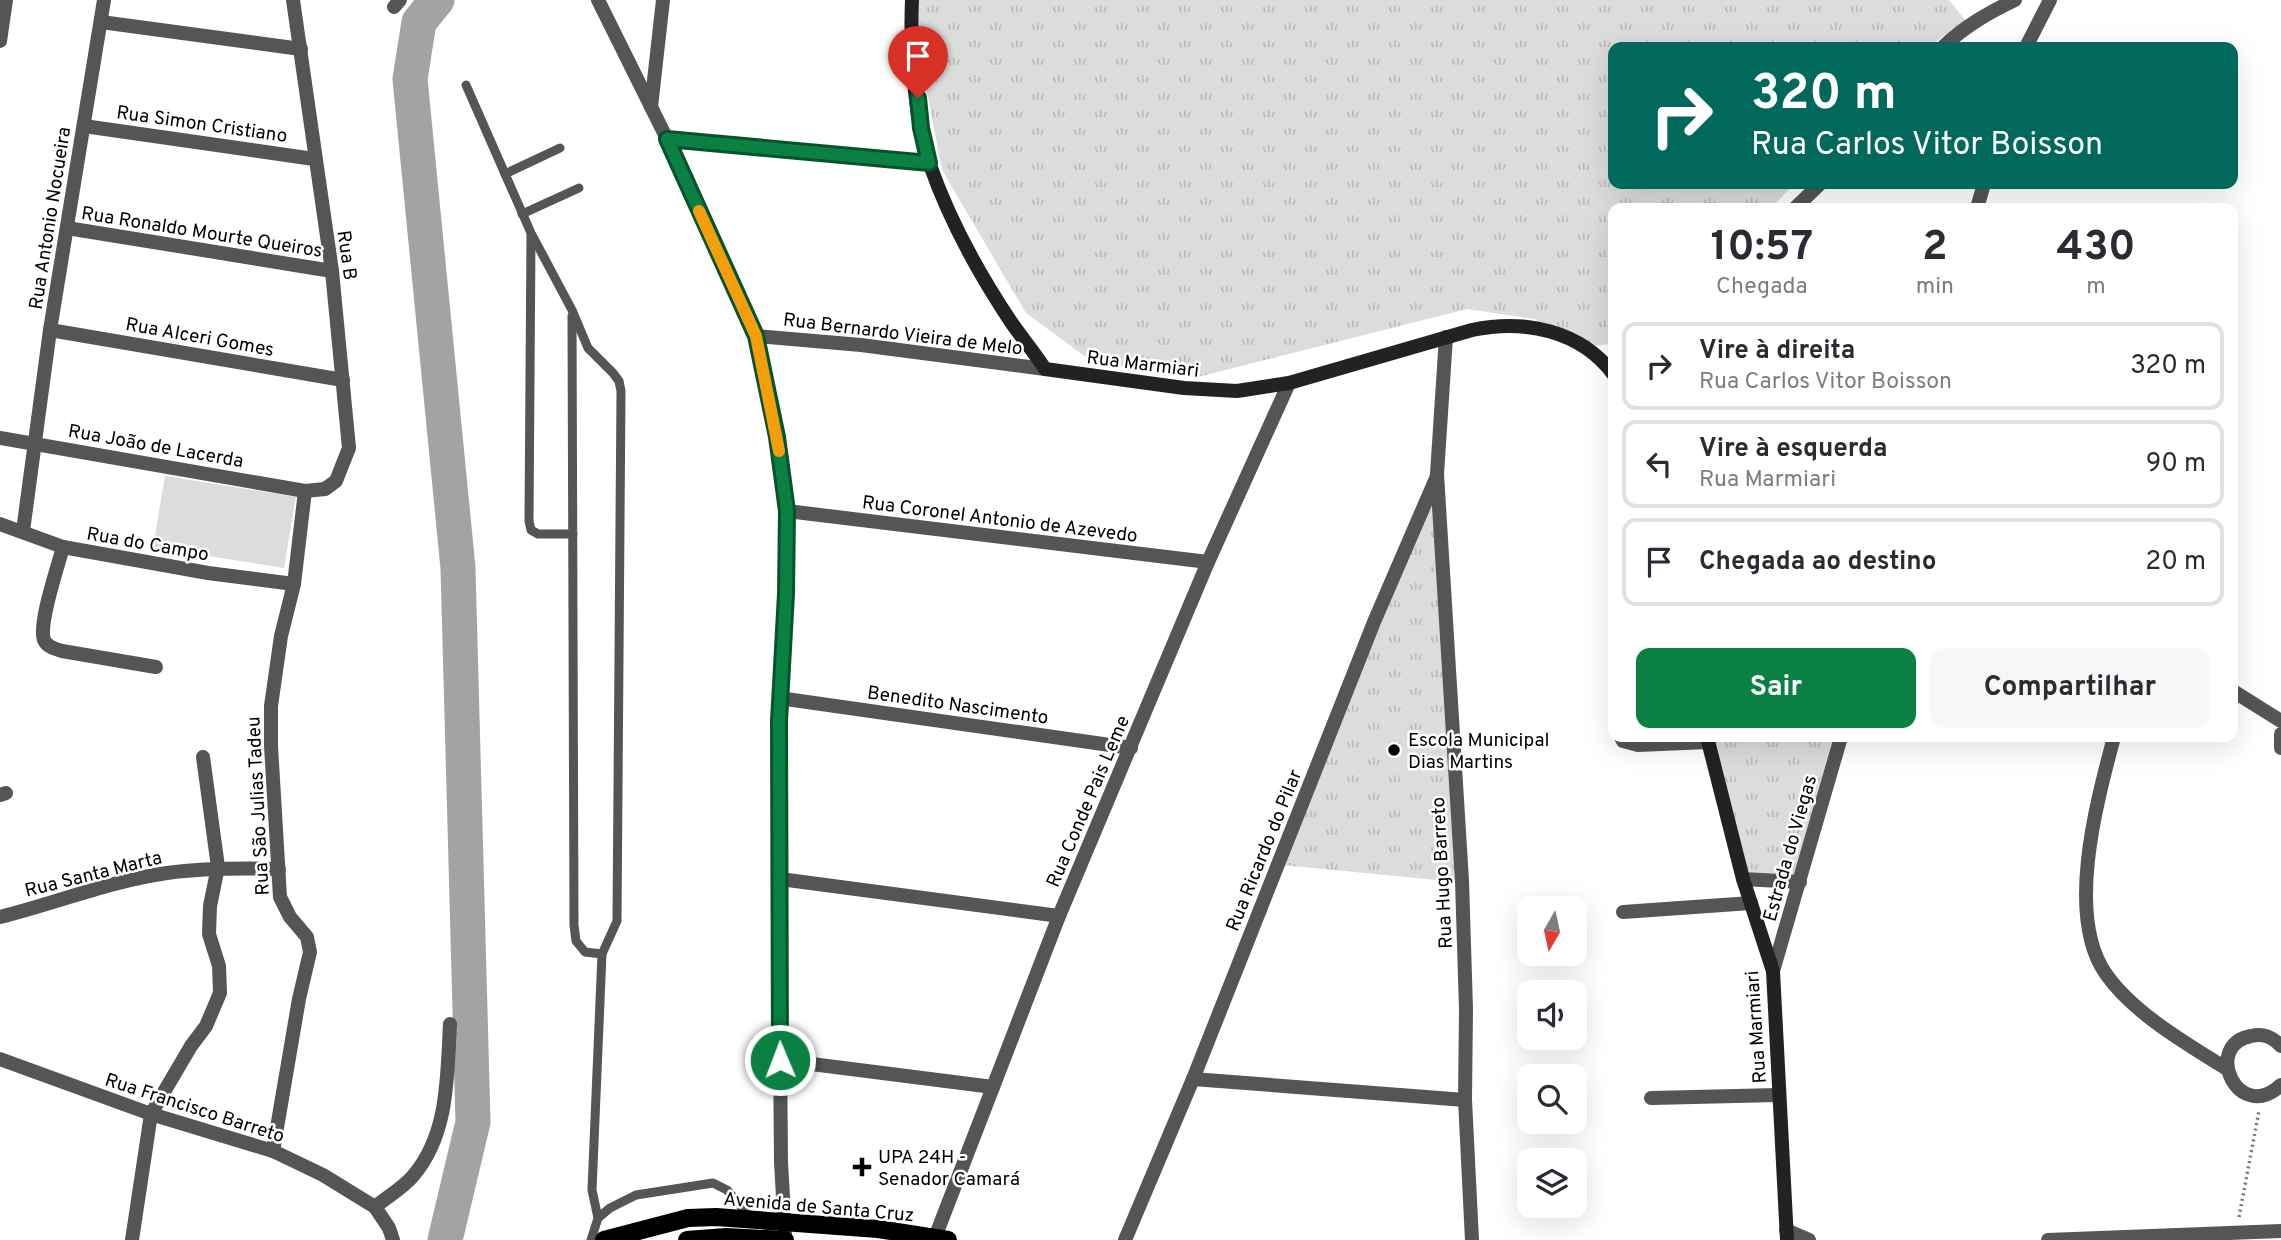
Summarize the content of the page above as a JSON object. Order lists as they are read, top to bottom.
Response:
{
  "streets": {
    "main road": ["Avenida de Santa Cruz"],
    "street": [
      "Rua Simon Cristiano",
      "Rua Antonio Nocueira",
      "Rua Ronaldo Mourte Queiros",
      "Rua B",
      "Rua Bernardo Vieira de Melo",
      "Rua Alceri Gomes",
      "Rua Marmiari",
      "Rua João de Lacerda",
      "Rua Coronel Antonio de Azevedo",
      "Rua do Campo",
      "Benedito Nascimento",
      "Rua Conde Pais Leme",
      "Rua São Julias Tadeu",
      "Estrada do Viegas",
      "Rua Ricardo do Pilar",
      "Rua Santa Marta",
      "Rua Hugo Barreto",
      "Rua Francisco Barreto"
    ]
  },
  "crossings": [
    ["Rua Simon Cristiano", "Rua Antonio Nocueira"],
    ["Rua Simon Cristiano", "Rua B"],
    ["Rua Antonio Nocueira", "Rua Ronaldo Mourte Queiros"],
    ["Rua Antonio Nocueira", "Rua Alceri Gomes"],
    ["Rua Antonio Nocueira", "Rua João de Lacerda"],
    ["Rua Antonio Nocueira", "Rua do Campo"],
    ["Rua Ronaldo Mourte Queiros", "Rua B"],
    ["Rua B", "Rua Alceri Gomes"],
    ["Rua B", "Rua João de Lacerda"],
    ["Rua B", "Rua São Julias Tadeu"],
    ["Rua Bernardo Vieira de Melo", "Rua Marmiari"],
    ["Rua Marmiari", "Rua Conde Pais Leme"],
    ["Rua Marmiari", "Estrada do Viegas"],
    ["Rua Marmiari", "Rua Hugo Barreto"],
    ["Rua João de Lacerda", "Rua São Julias Tadeu"],
    ["Rua Coronel Antonio de Azevedo", "Rua Conde Pais Leme"],
    ["Rua do Campo", "Rua São Julias Tadeu"],
    ["Benedito Nascimento", "Rua Conde Pais Leme"],
    ["Rua Conde Pais Leme", "Avenida de Santa Cruz"],
    ["Rua São Julias Tadeu", "Rua Santa Marta"],
    ["Rua São Julias Tadeu", "Rua Francisco Barreto"],
    ["Rua Ricardo do Pilar", "Rua Hugo Barreto"]
  ],
  "places": {
    "other": ["Escola Municipal Dias Martins"],
    "health": ["UPA 24H - Senador Camará"]
  },
  "north": "bottom",
  "page": {
    "turn": ["320 m", "Rua Carlos Vitor Boisson"],
    "eta": [
      "10:57",
      "Chegada",
      "2",
      "min",
      "430",
      "m"
    ],
    "list": [
      {
        "name": "Vire à direita",
        "note": "Rua Carlos Vitor Boisson",
        "value": "320 m"
      },
      {
        "name": "Vire à esquerda",
        "note": "Rua Marmiari",
        "value": "90 m"
      },
      {
        "name": "Chegada ao destino",
        "value": "20 m"
      }
    ],
    "buttons": ["Sair", "Compartilhar"]
  }
}
